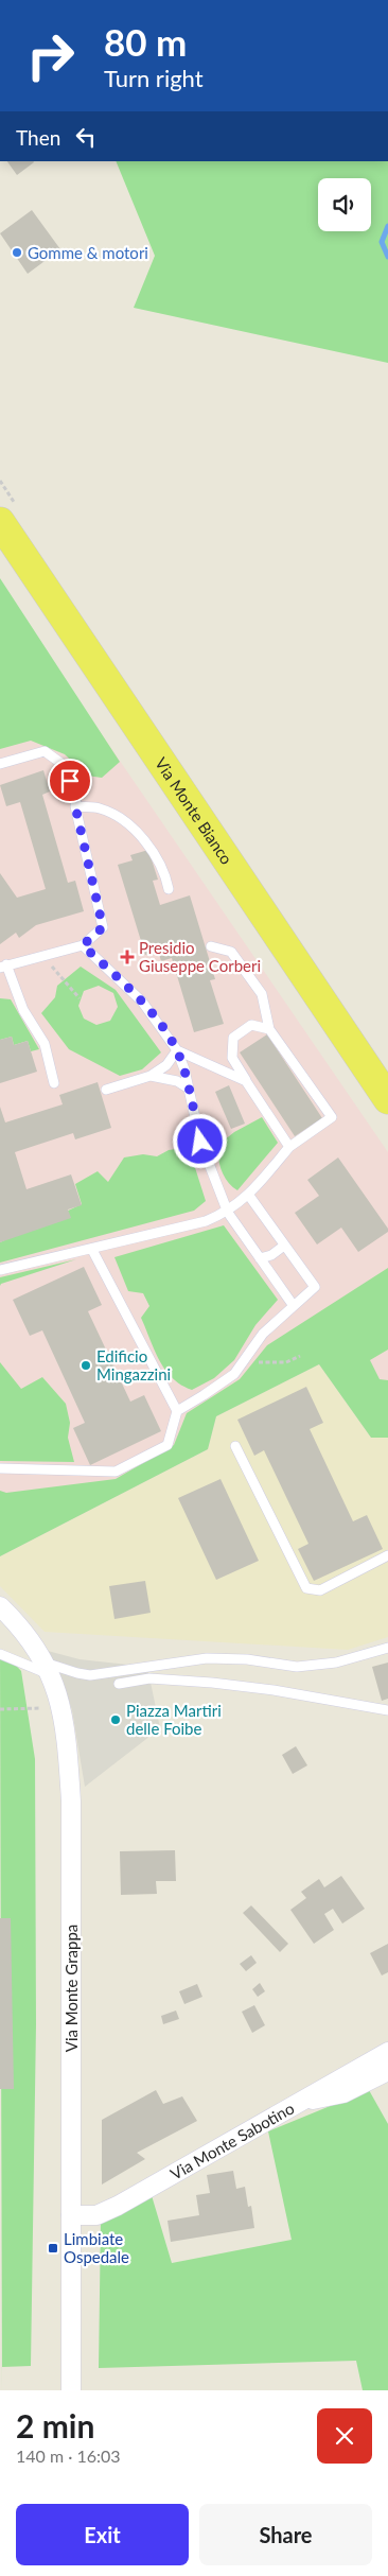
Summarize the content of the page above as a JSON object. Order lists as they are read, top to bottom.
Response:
{
  "streets": {
    "main road": ["Via Monte Bianco"],
    "street": ["Via Monte Grappa", "Via Monte Sabotino"]
  },
  "crossings": [
    ["Via Monte Grappa", "Via Monte Sabotino"]
  ],
  "places": {
    "other": ["Gomme & motori", "Edificio Mingazzini", "Piazza Martiri delle Foibe"],
    "health": ["Presidio Giuseppe Corberi"],
    "transit": ["Limbiate Ospedale"]
  },
  "page": {
    "turn": ["80 m", "Turn right"],
    "then": "Then",
    "heading": ["2 min", "140 m · 16:03"],
    "buttons": ["Exit", "Share"]
  }
}
